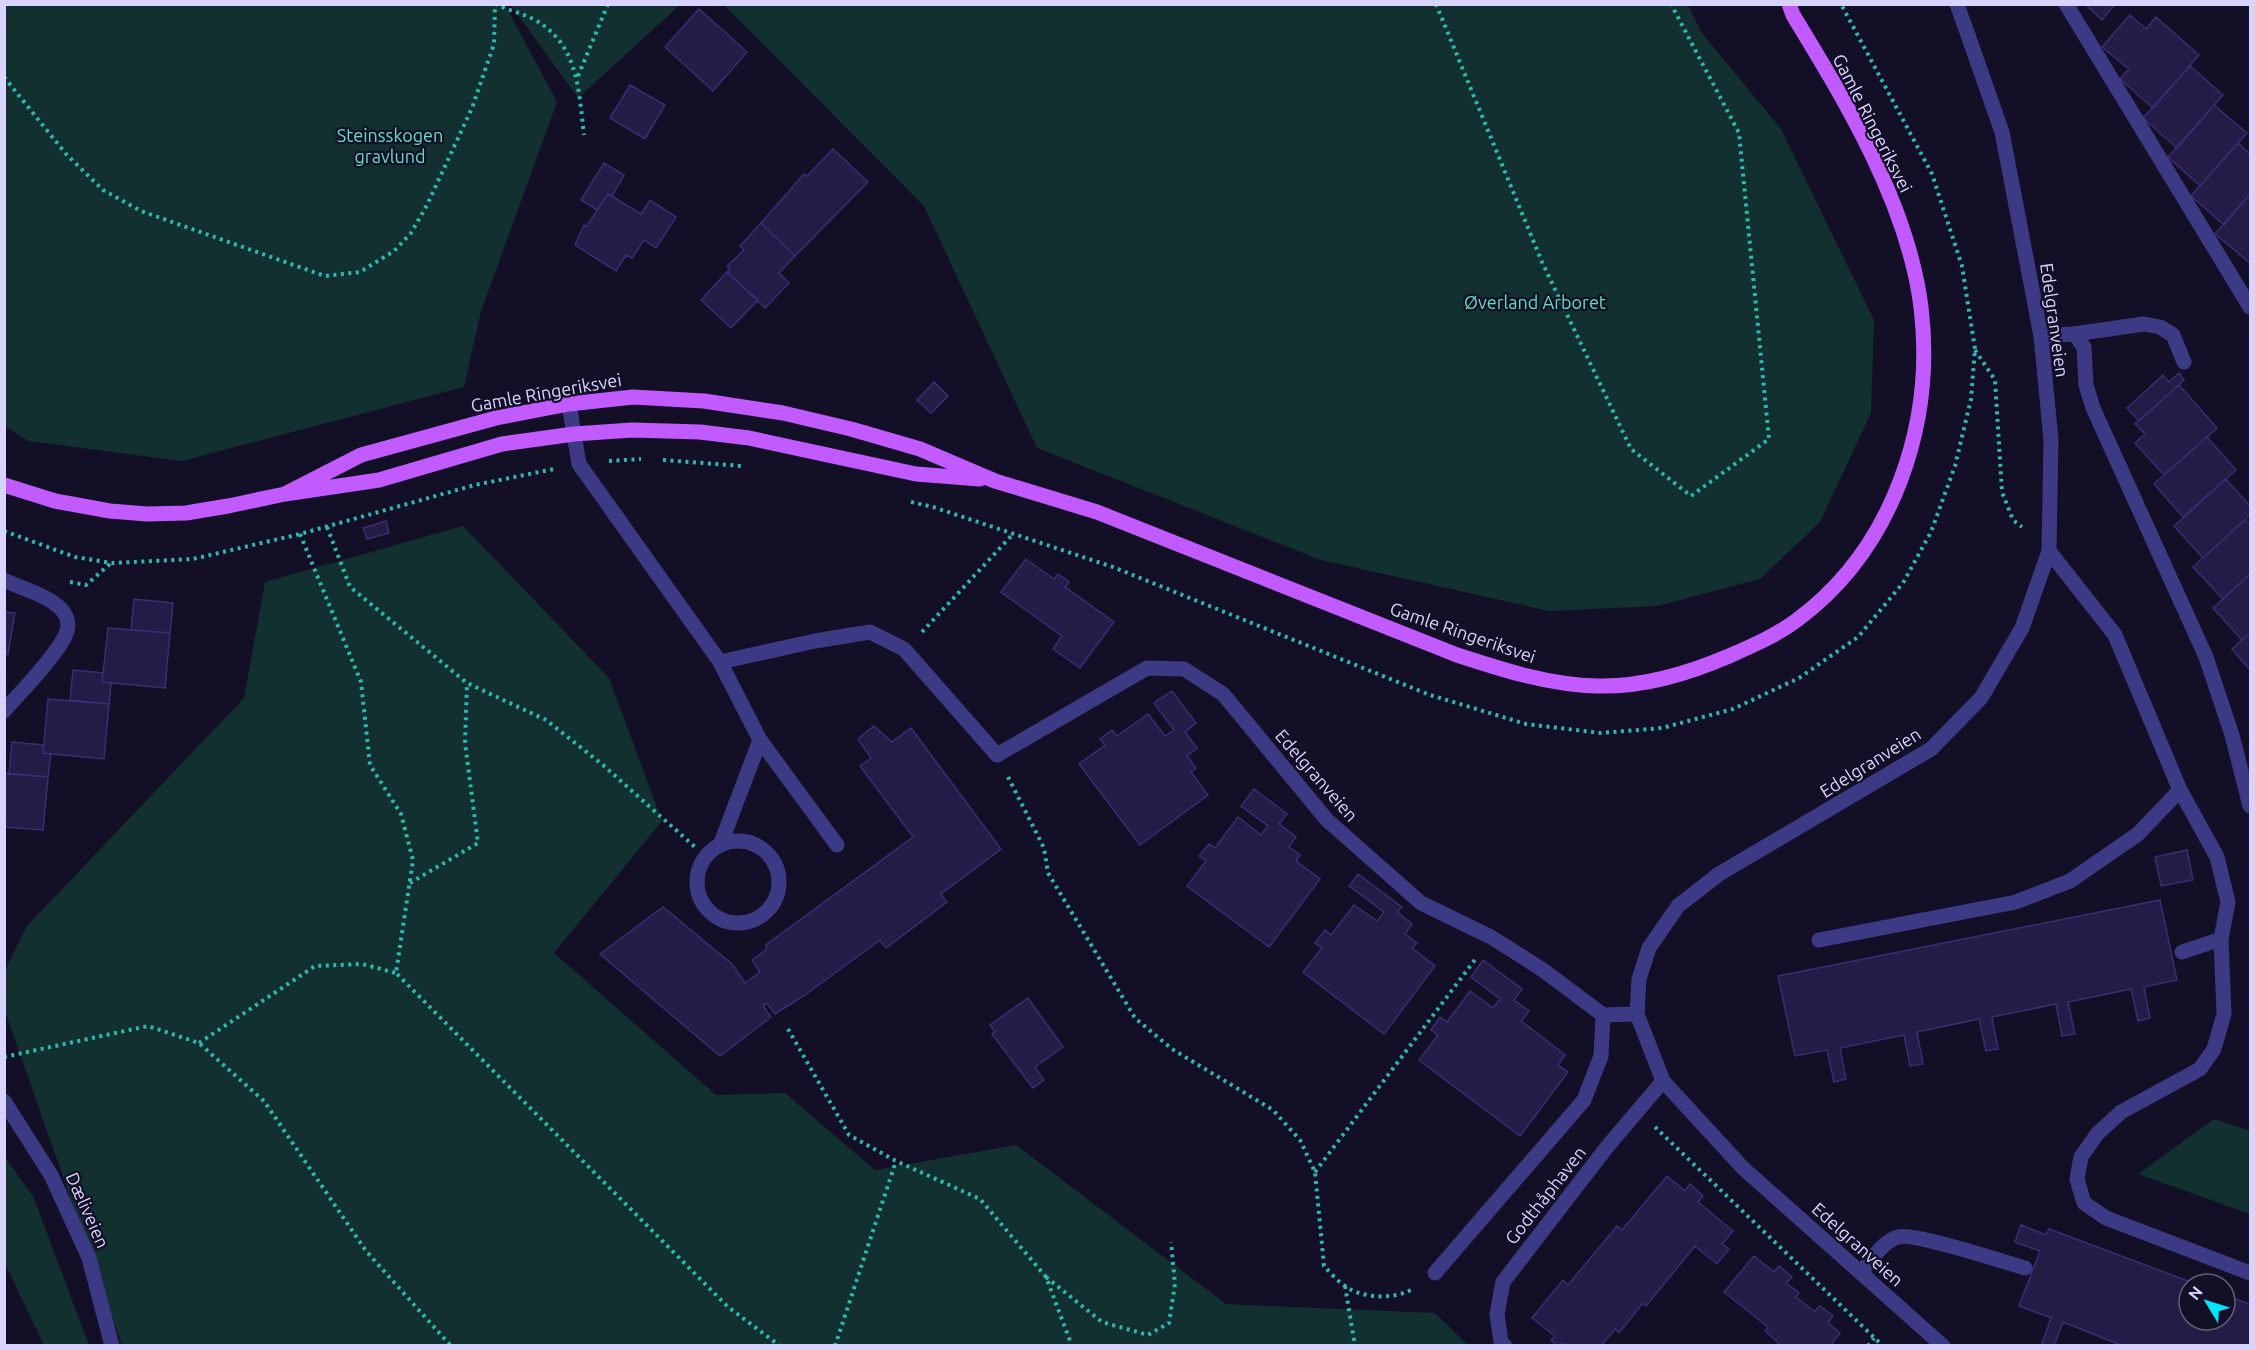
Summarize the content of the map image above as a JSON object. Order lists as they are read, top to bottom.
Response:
{
  "streets": {
    "main road": ["Gamle Ringeriksvei"],
    "street": ["Edelgranveien", "Godthåphaven", "Dæliveien"]
  },
  "crossings": [
    ["Edelgranveien", "Godthåphaven"]
  ],
  "parks": ["Steinsskogen gravlund", "Øverland Arboret"],
  "north": "top left"
}
